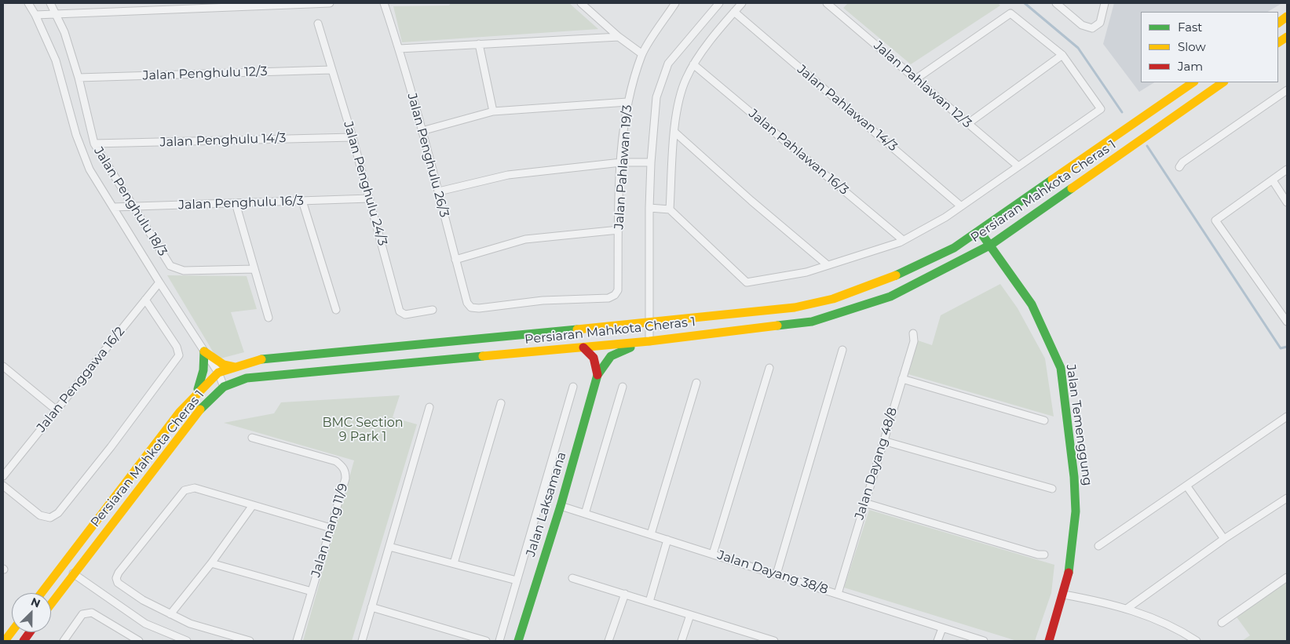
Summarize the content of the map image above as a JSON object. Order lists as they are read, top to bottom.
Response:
{
  "streets": {
    "main road": ["Persiaran Mahkota Cheras 1", "Jalan Temenggung", "Jalan Laksamana"],
    "street": [
      "Jalan Penghulu 12/3",
      "Jalan Pahlawan 12/3",
      "Jalan Pahlawan 14/3",
      "Jalan Penghulu 14/3",
      "Jalan Pahlawan 16/3",
      "Jalan Penghulu 26/3",
      "Jalan Pahlawan 19/3",
      "Jalan Penghulu 24/3",
      "Jalan Penghulu 18/3",
      "Jalan Penghulu 16/3",
      "Jalan Penggawa 16/2",
      "Jalan Dayang 48/8",
      "Jalan Inang 11/9",
      "Jalan Dayang 38/8"
    ]
  },
  "crossings": [
    ["Jalan Penghulu 12/3", "Jalan Penghulu 24/3"],
    ["Jalan Penghulu 12/3", "Jalan Penghulu 18/3"],
    ["Jalan Penghulu 14/3", "Jalan Penghulu 24/3"],
    ["Jalan Penghulu 14/3", "Jalan Penghulu 18/3"],
    ["Jalan Penghulu 26/3", "Jalan Pahlawan 19/3"],
    ["Jalan Penghulu 24/3", "Jalan Penghulu 16/3"],
    ["Persiaran Mahkota Cheras 1", "Jalan Temenggung"],
    ["Persiaran Mahkota Cheras 1", "Jalan Laksamana"],
    ["Jalan Penghulu 18/3", "Jalan Penghulu 16/3"],
    ["Jalan Dayang 48/8", "Jalan Dayang 38/8"],
    ["Jalan Laksamana", "Jalan Dayang 38/8"]
  ],
  "parks": ["BMC Section 9 Park 1"],
  "legend": ["Fast", "Slow", "Jam"],
  "north": "top right"
}
